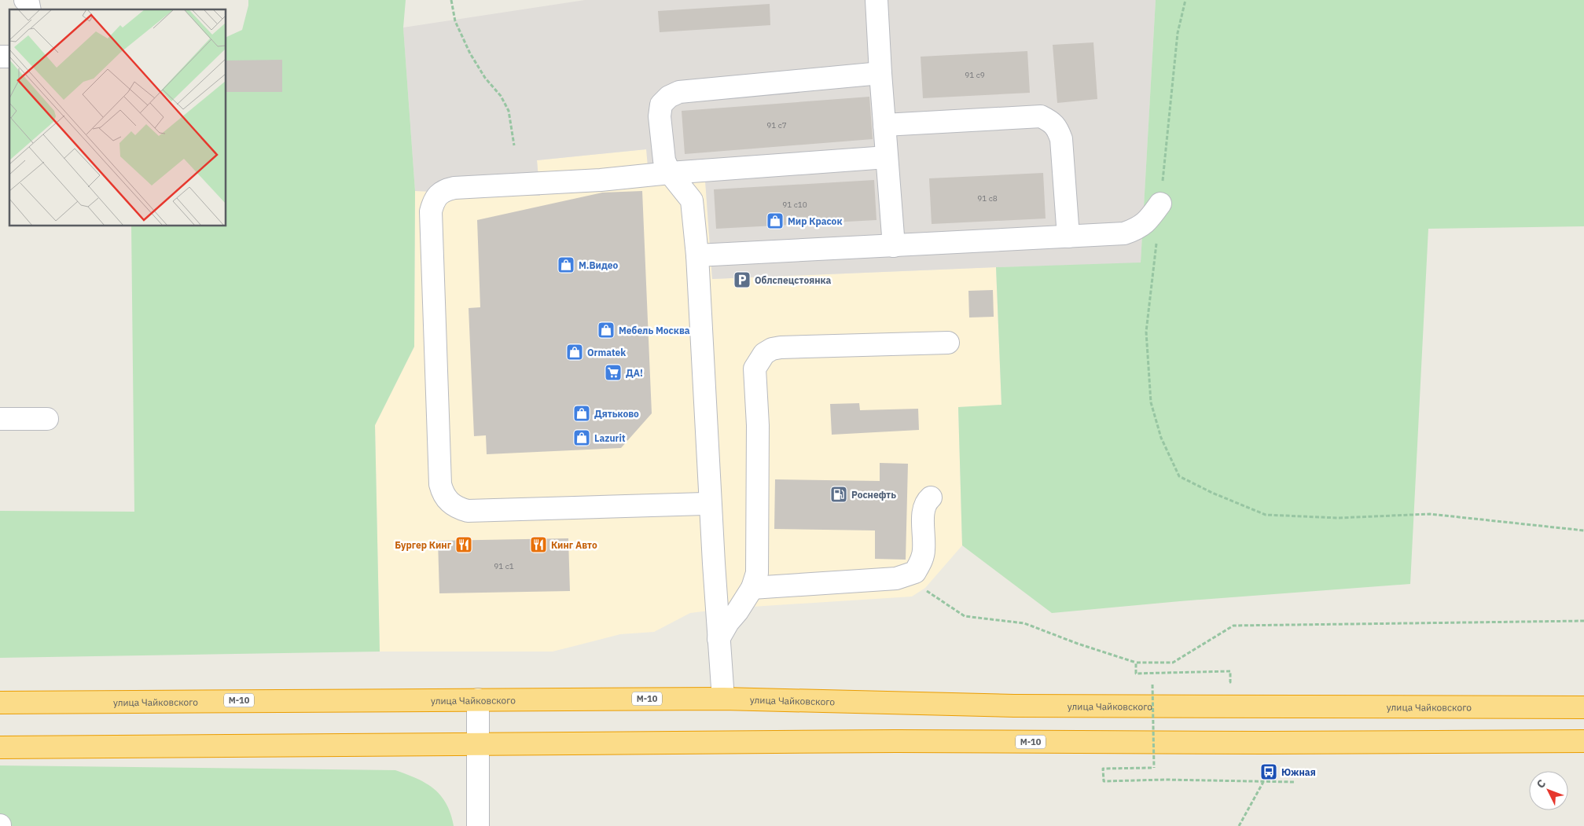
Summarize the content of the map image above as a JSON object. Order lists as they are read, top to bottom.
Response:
{
  "streets": {
    "highway": ["М-10", "улица Чайковского"]
  },
  "places": {
    "shop": [
      "Мир Красок",
      "М.Видео",
      "Мебель Москва",
      "Ormatek",
      "Дятьково",
      "Lazurit"
    ],
    "parking": ["Облспецстоянка"],
    "supermarket": ["ДА!"],
    "fuel station": ["Роснефть"],
    "restaurant": ["Бургер Кинг", "Кинг Авто"],
    "bus stop": ["Южная"]
  },
  "house_numbers": [
    "91 с9",
    "91 с7",
    "91 с8",
    "91 с10",
    "91 с1"
  ],
  "north": "top left"
}
